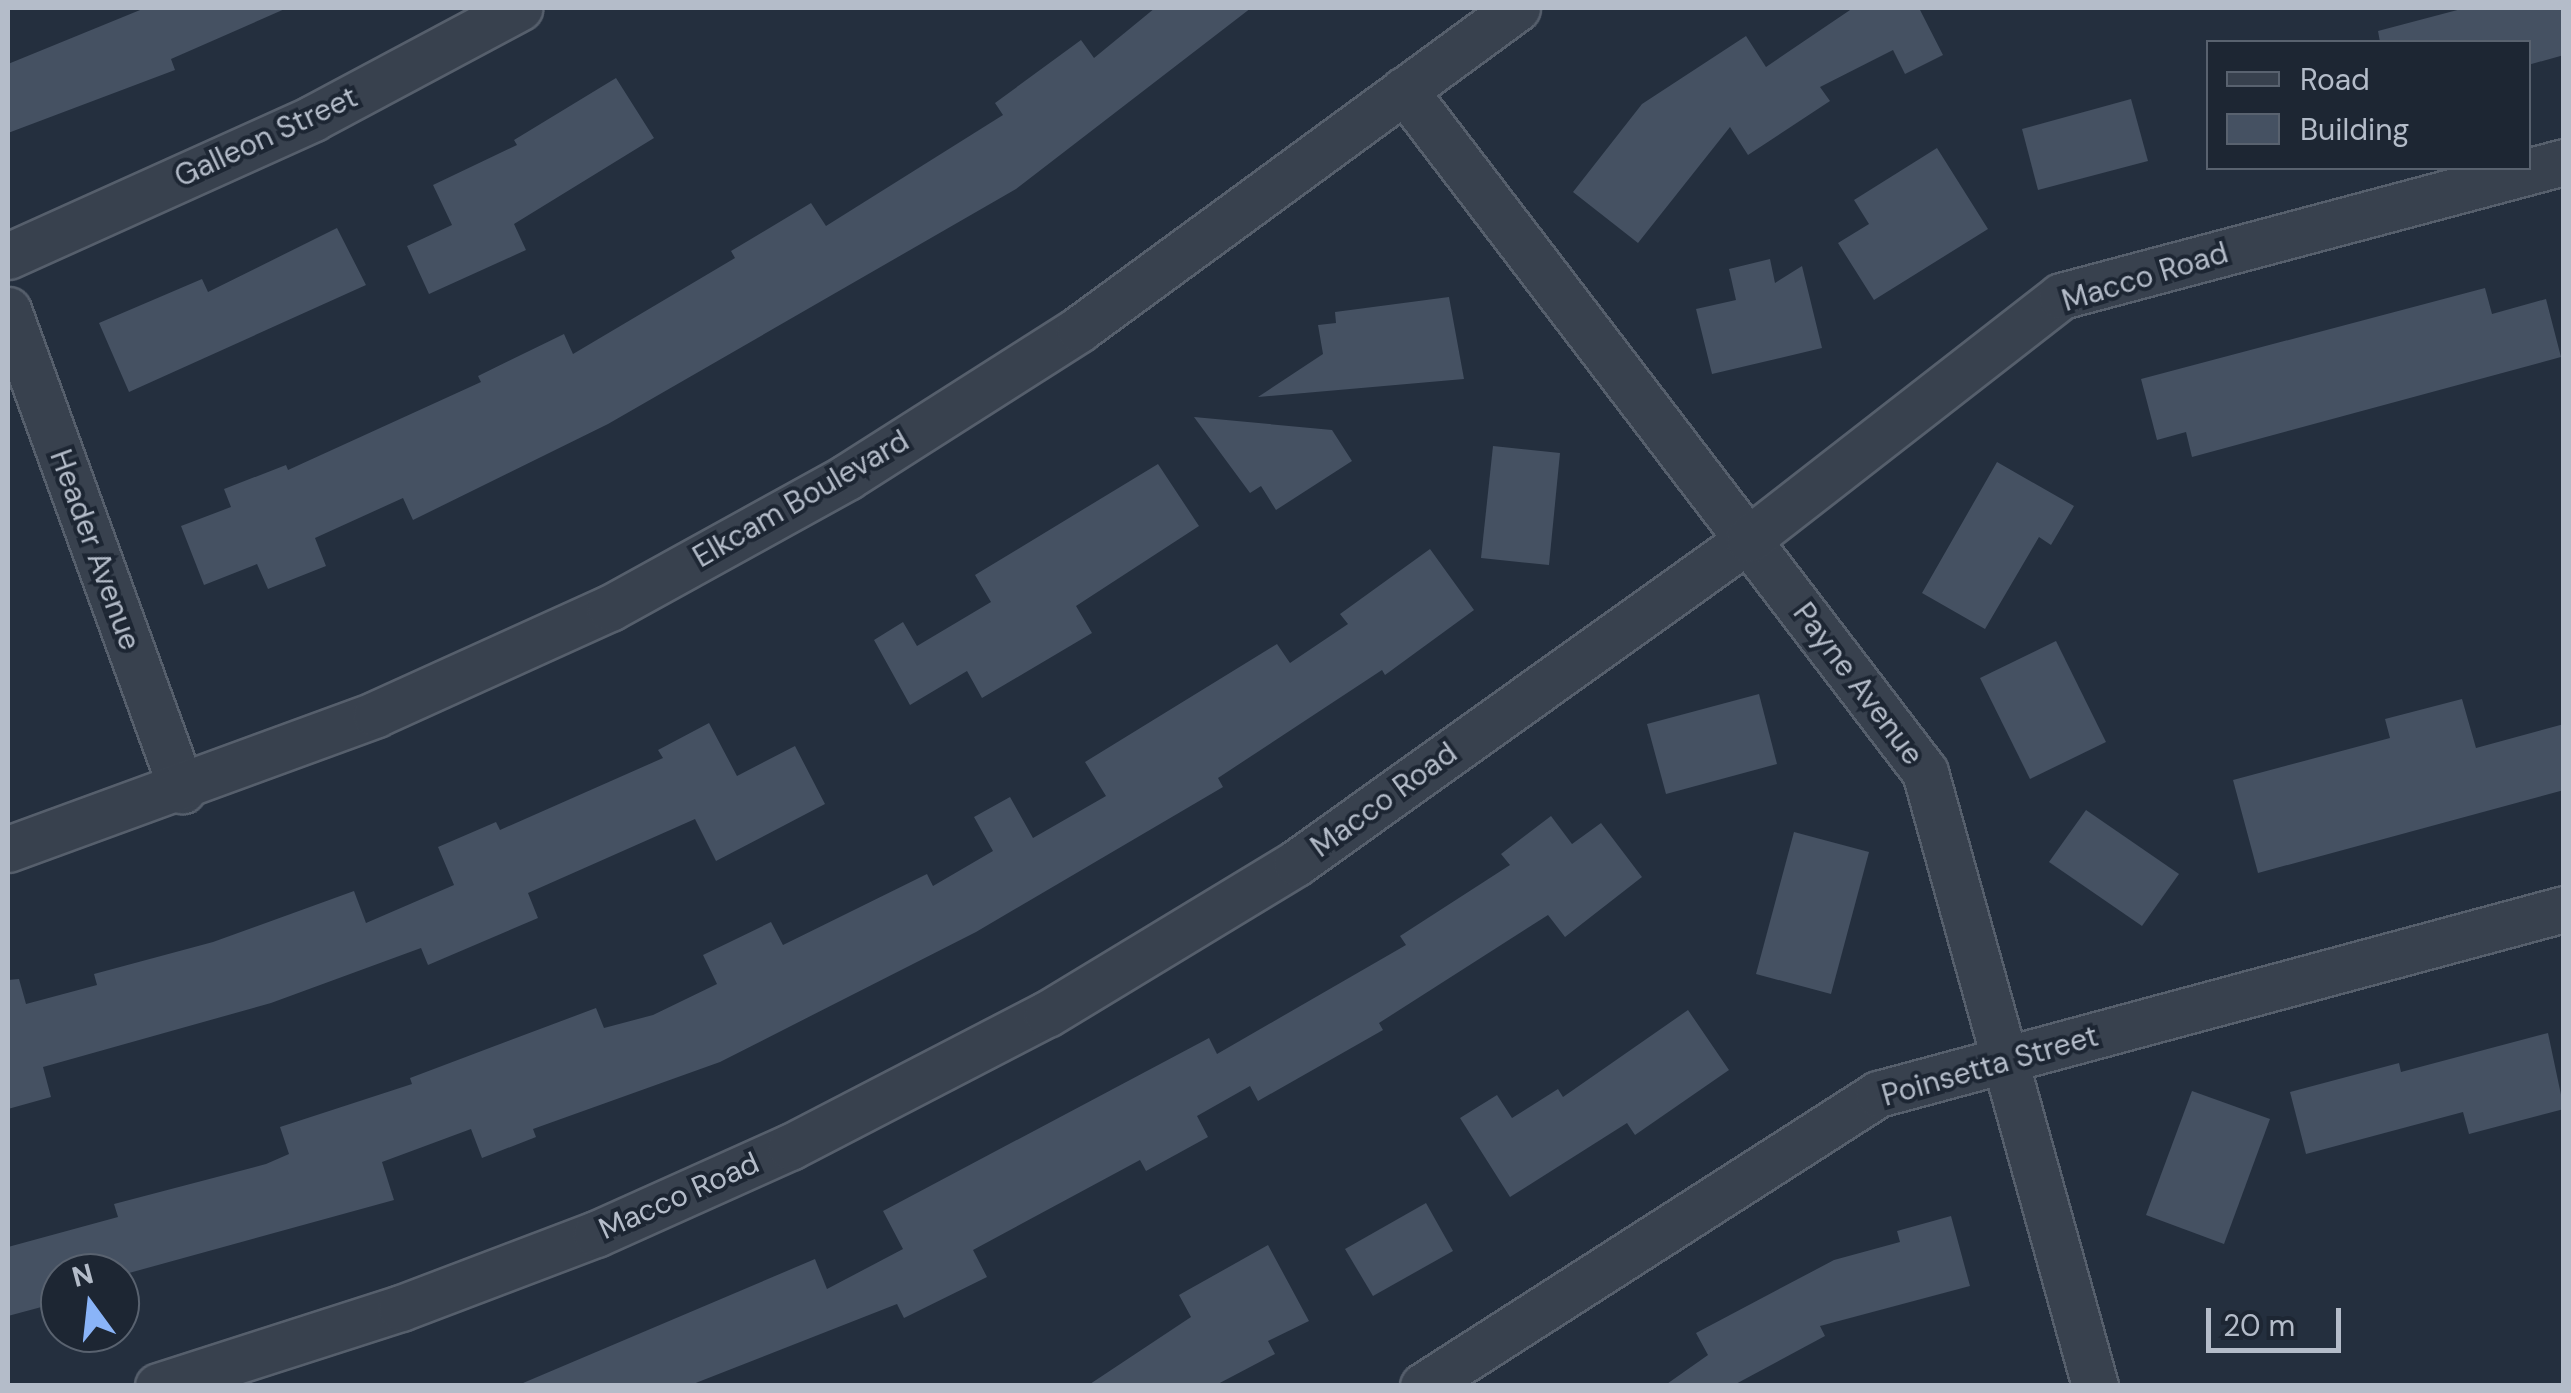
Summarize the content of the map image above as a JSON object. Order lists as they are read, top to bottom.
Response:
{
  "streets": {
    "street": [
      "Galleon Street",
      "Macco Road",
      "Elkcam Boulevard",
      "Header Avenue",
      "Payne Avenue",
      "Poinsetta Street"
    ]
  },
  "crossings": [
    ["Macco Road", "Payne Avenue"],
    ["Elkcam Boulevard", "Header Avenue"],
    ["Elkcam Boulevard", "Payne Avenue"],
    ["Payne Avenue", "Poinsetta Street"]
  ],
  "legend": ["Road", "Building"],
  "scale_bar": "20 m",
  "north": "top"
}
